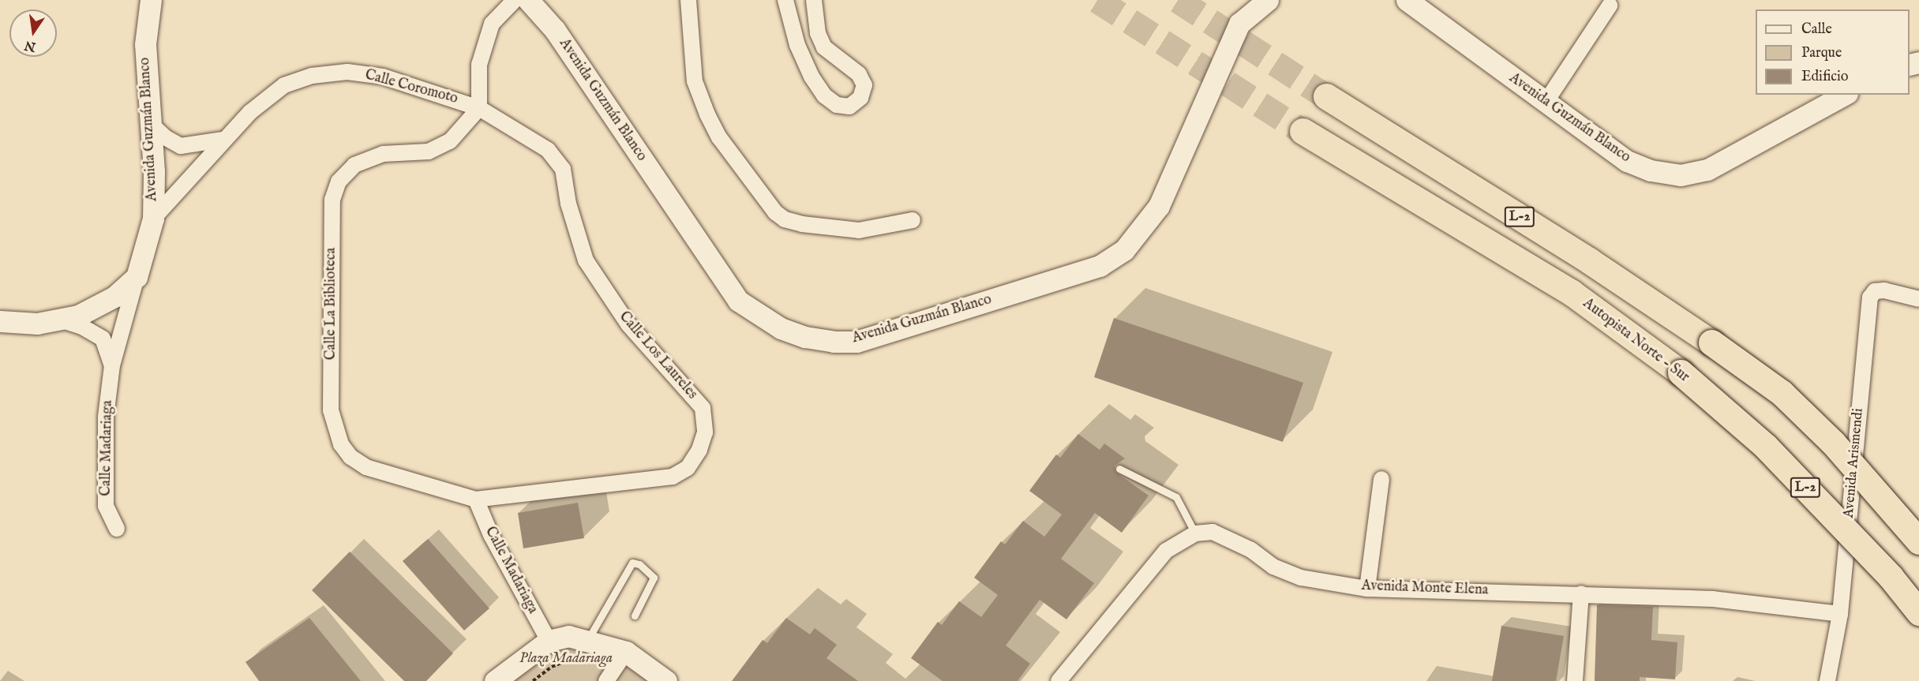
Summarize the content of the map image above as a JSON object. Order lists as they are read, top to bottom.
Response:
{
  "streets": {
    "highway": ["L-2", "Autopista Norte - Sur"],
    "street": [
      "Calle Coromoto",
      "Avenida Guzmán Blanco",
      "Calle La Biblioteca",
      "Calle Los Laureles",
      "Calle Madariaga",
      "Avenida Arismendi",
      "Avenida Monte Elena"
    ]
  },
  "crossings": [
    ["Calle Coromoto", "Avenida Guzmán Blanco"],
    ["Calle Coromoto", "Calle La Biblioteca"],
    ["Calle Coromoto", "Calle Los Laureles"],
    ["Avenida Guzmán Blanco", "Calle Madariaga"],
    ["Calle La Biblioteca", "Calle Los Laureles"],
    ["Calle La Biblioteca", "Calle Madariaga"],
    ["Calle Los Laureles", "Calle Madariaga"],
    ["Avenida Arismendi", "Avenida Monte Elena"]
  ],
  "parks": ["Plaza Madariaga"],
  "legend": ["Calle", "Parque", "Edificio"],
  "north": "bottom"
}
